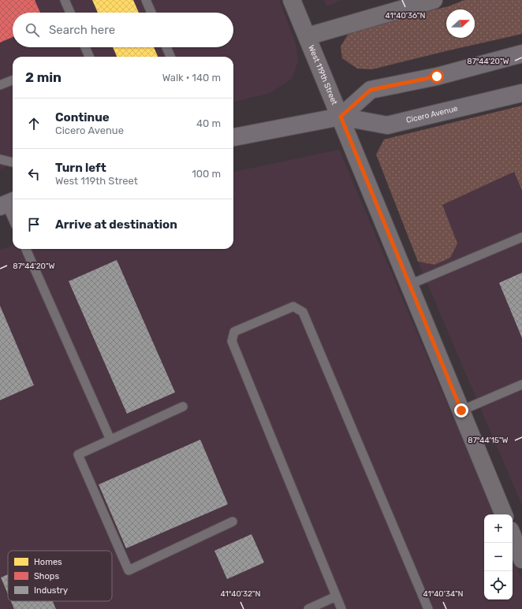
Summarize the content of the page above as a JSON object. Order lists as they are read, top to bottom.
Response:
{
  "streets": {
    "main road": ["Cicero Avenue"],
    "street": ["West 119th Street"]
  },
  "crossings": [
    ["West 119th Street", "Cicero Avenue"]
  ],
  "legend": ["Homes", "Shops", "Industry"],
  "north": "right",
  "page": {
    "search": "Search here",
    "heading": ["2 min", "Walk · 140 m"],
    "list": [
      ["Continue", "Cicero Avenue", "40 m"],
      ["Turn left", "West 119th Street", "100 m"],
      "Arrive at destination"
    ],
    "map_buttons": ["+", "−"]
  },
  "coordinates": [
    "41°40'36\"N",
    "87°44'20\"W",
    "87°44'15\"W",
    "41°40'32\"N",
    "41°40'34\"N"
  ]
}
